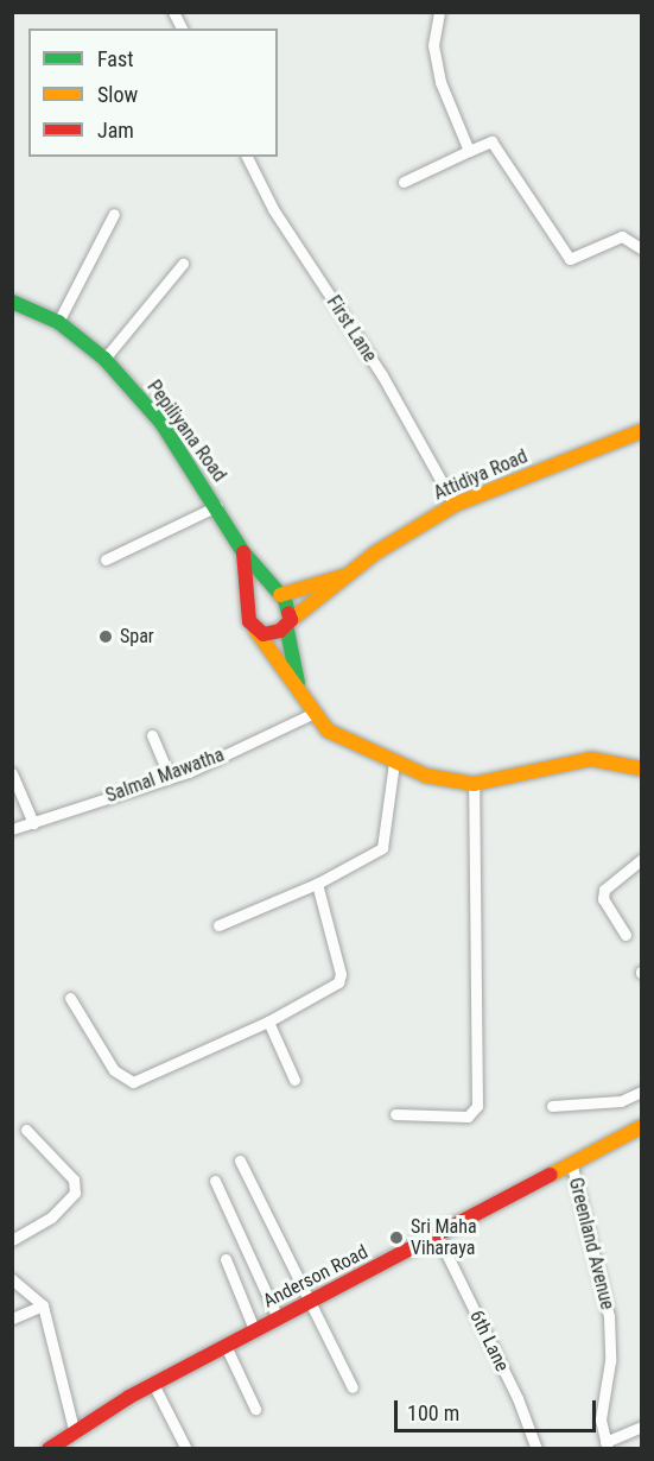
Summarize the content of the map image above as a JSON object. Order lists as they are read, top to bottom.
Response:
{
  "streets": {
    "main road": ["Pepiliyana Road", "Attidiya Road", "Anderson Road"],
    "street": [
      "First Lane",
      "Salmal Mawatha",
      "Greenland Avenue",
      "6th Lane"
    ]
  },
  "crossings": [
    ["First Lane", "Attidiya Road"],
    ["Greenland Avenue", "Anderson Road"],
    ["Anderson Road", "6th Lane"]
  ],
  "places": ["Spar", "Sri Maha Viharaya"],
  "legend": ["Fast", "Slow", "Jam"],
  "scale_bar": "100 m"
}
